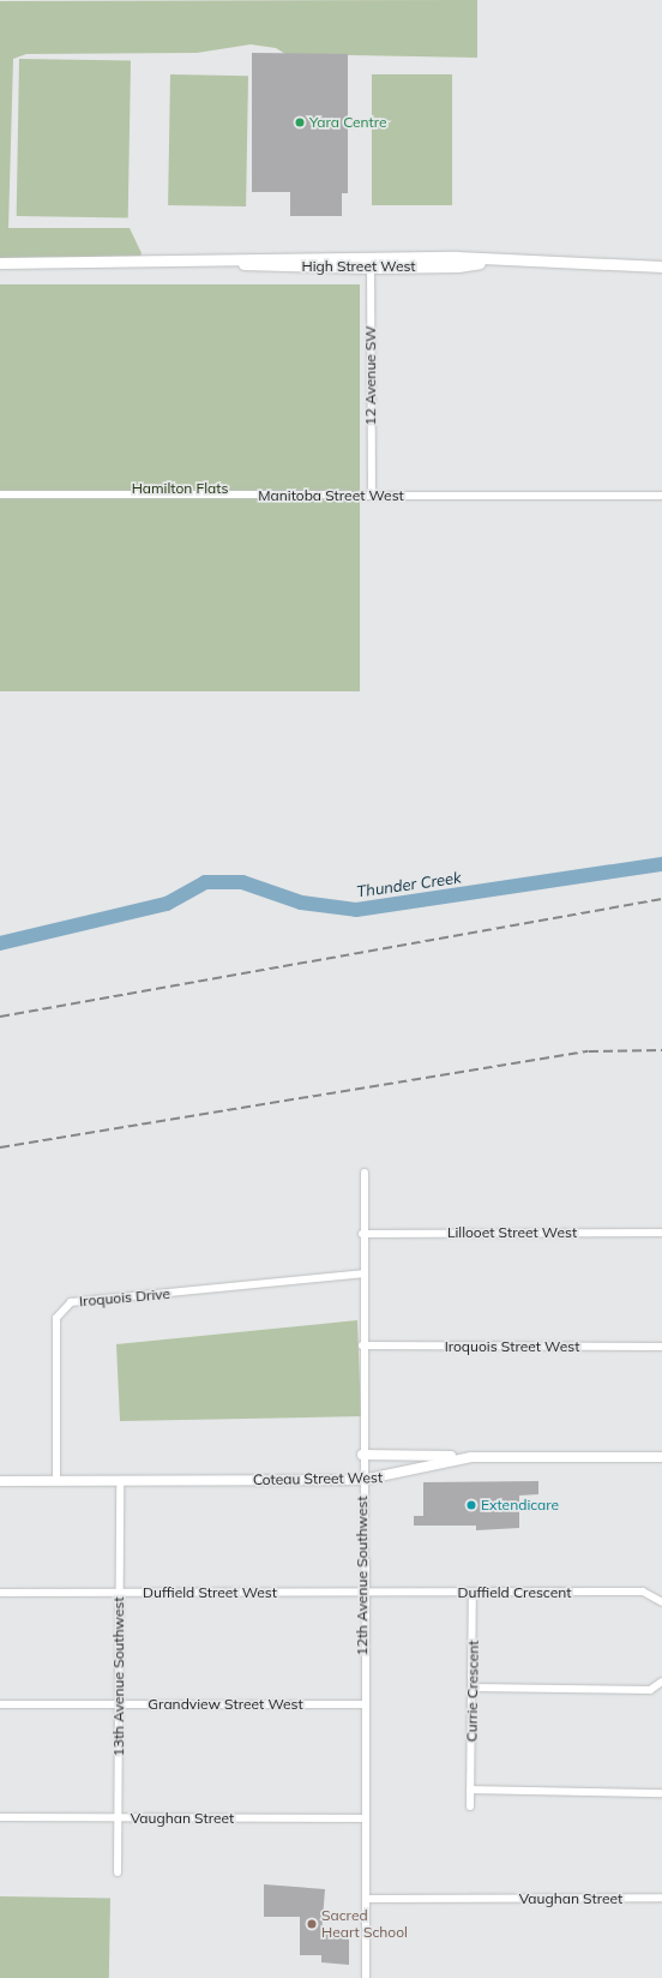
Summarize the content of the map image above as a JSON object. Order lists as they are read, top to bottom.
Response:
{
  "streets": {
    "main road": ["High Street West"],
    "street": [
      "12 Avenue SW",
      "Manitoba Street West",
      "Lillooet Street West",
      "Iroquois Drive",
      "Iroquois Street West",
      "Coteau Street West",
      "12th Avenue Southwest",
      "Duffield Street West",
      "Duffield Crescent",
      "13th Avenue Southwest",
      "Currie Crescent",
      "Grandview Street West",
      "Vaughan Street"
    ]
  },
  "crossings": [
    ["High Street West", "12 Avenue SW"],
    ["12 Avenue SW", "Manitoba Street West"],
    ["Lillooet Street West", "12th Avenue Southwest"],
    ["Iroquois Drive", "Coteau Street West"],
    ["Iroquois Drive", "12th Avenue Southwest"],
    ["Iroquois Street West", "12th Avenue Southwest"],
    ["Coteau Street West", "12th Avenue Southwest"],
    ["Coteau Street West", "13th Avenue Southwest"],
    ["12th Avenue Southwest", "Duffield Street West"],
    ["12th Avenue Southwest", "Duffield Crescent"],
    ["12th Avenue Southwest", "Grandview Street West"],
    ["12th Avenue Southwest", "Vaughan Street"],
    ["Duffield Street West", "Duffield Crescent"],
    ["Duffield Street West", "13th Avenue Southwest"],
    ["Duffield Crescent", "Currie Crescent"],
    ["13th Avenue Southwest", "Grandview Street West"],
    ["13th Avenue Southwest", "Vaughan Street"]
  ],
  "water": ["Thunder Creek"],
  "parks": ["Hamilton Flats"],
  "places": ["Yara Centre", "Extendicare", "Sacred Heart School"]
}
